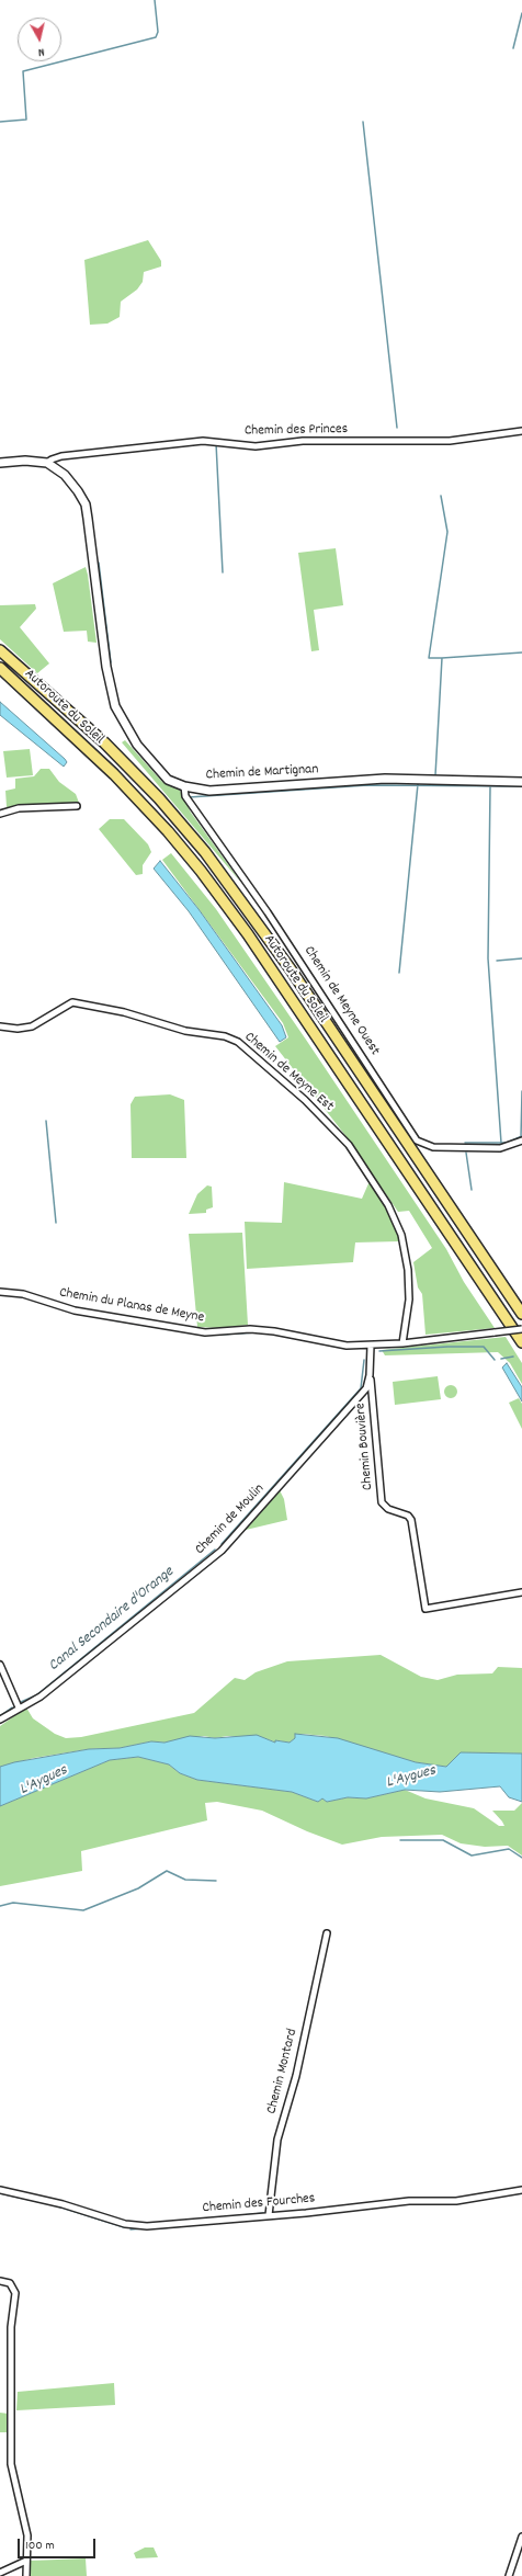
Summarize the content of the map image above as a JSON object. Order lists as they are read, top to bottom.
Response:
{
  "streets": {
    "highway": ["Autoroute du Soleil"],
    "main road": ["Chemin de Martignan"],
    "street": [
      "Chemin des Princes",
      "Chemin de Meyne Ouest",
      "Chemin de Meyne Est",
      "Chemin du Planas de Meyne",
      "Chemin Bouvière",
      "Chemin de Moulin",
      "Chemin Montard",
      "Chemin des Fourches"
    ]
  },
  "crossings": [
    ["Chemin des Princes", "Chemin de Martignan"],
    ["Chemin de Martignan", "Chemin de Meyne Ouest"],
    ["Chemin de Meyne Est", "Chemin du Planas de Meyne"],
    ["Chemin du Planas de Meyne", "Chemin de Moulin"],
    ["Chemin Bouvière", "Chemin de Moulin"],
    ["Chemin Montard", "Chemin des Fourches"]
  ],
  "water": ["Canal Secondaire d'Orange", "L'Aygues"],
  "scale_bar": "100 m",
  "north": "bottom"
}
